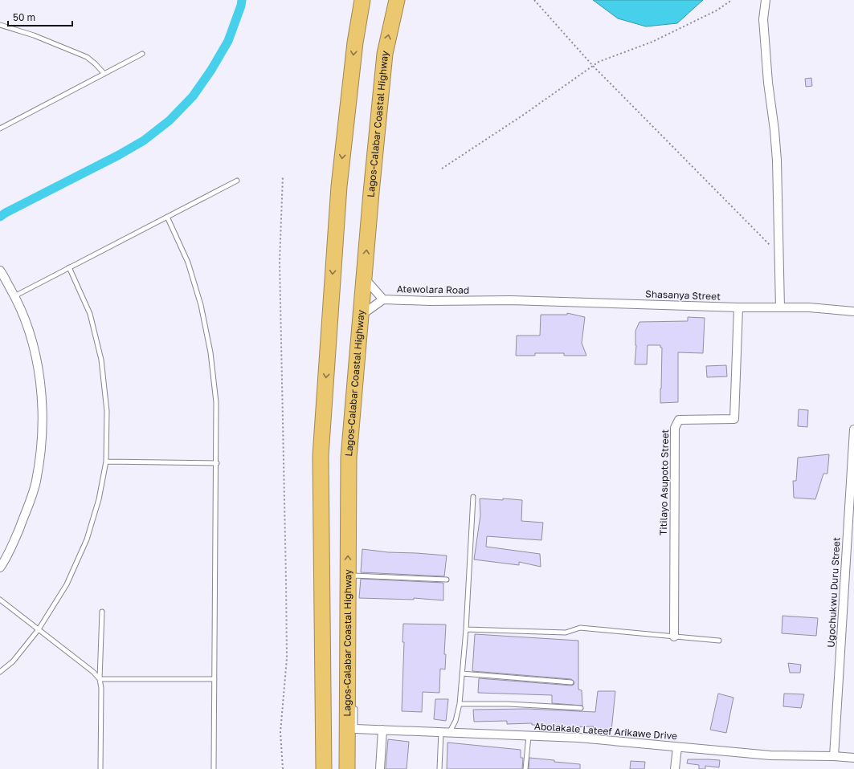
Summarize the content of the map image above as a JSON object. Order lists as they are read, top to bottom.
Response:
{
  "streets": {
    "highway": ["Lagos-Calabar Coastal Highway"],
    "street": [
      "Atewolara Road",
      "Shasanya Street",
      "Titilayo Asupoto Street",
      "Ugochukwu Duru Street",
      "Abolakale Lateef Arikawe Drive"
    ]
  },
  "crossings": [
    ["Lagos-Calabar Coastal Highway", "Atewolara Road"],
    ["Atewolara Road", "Shasanya Street"],
    ["Shasanya Street", "Titilayo Asupoto Street"],
    ["Ugochukwu Duru Street", "Abolakale Lateef Arikawe Drive"]
  ],
  "scale_bar": "50 m"
}
